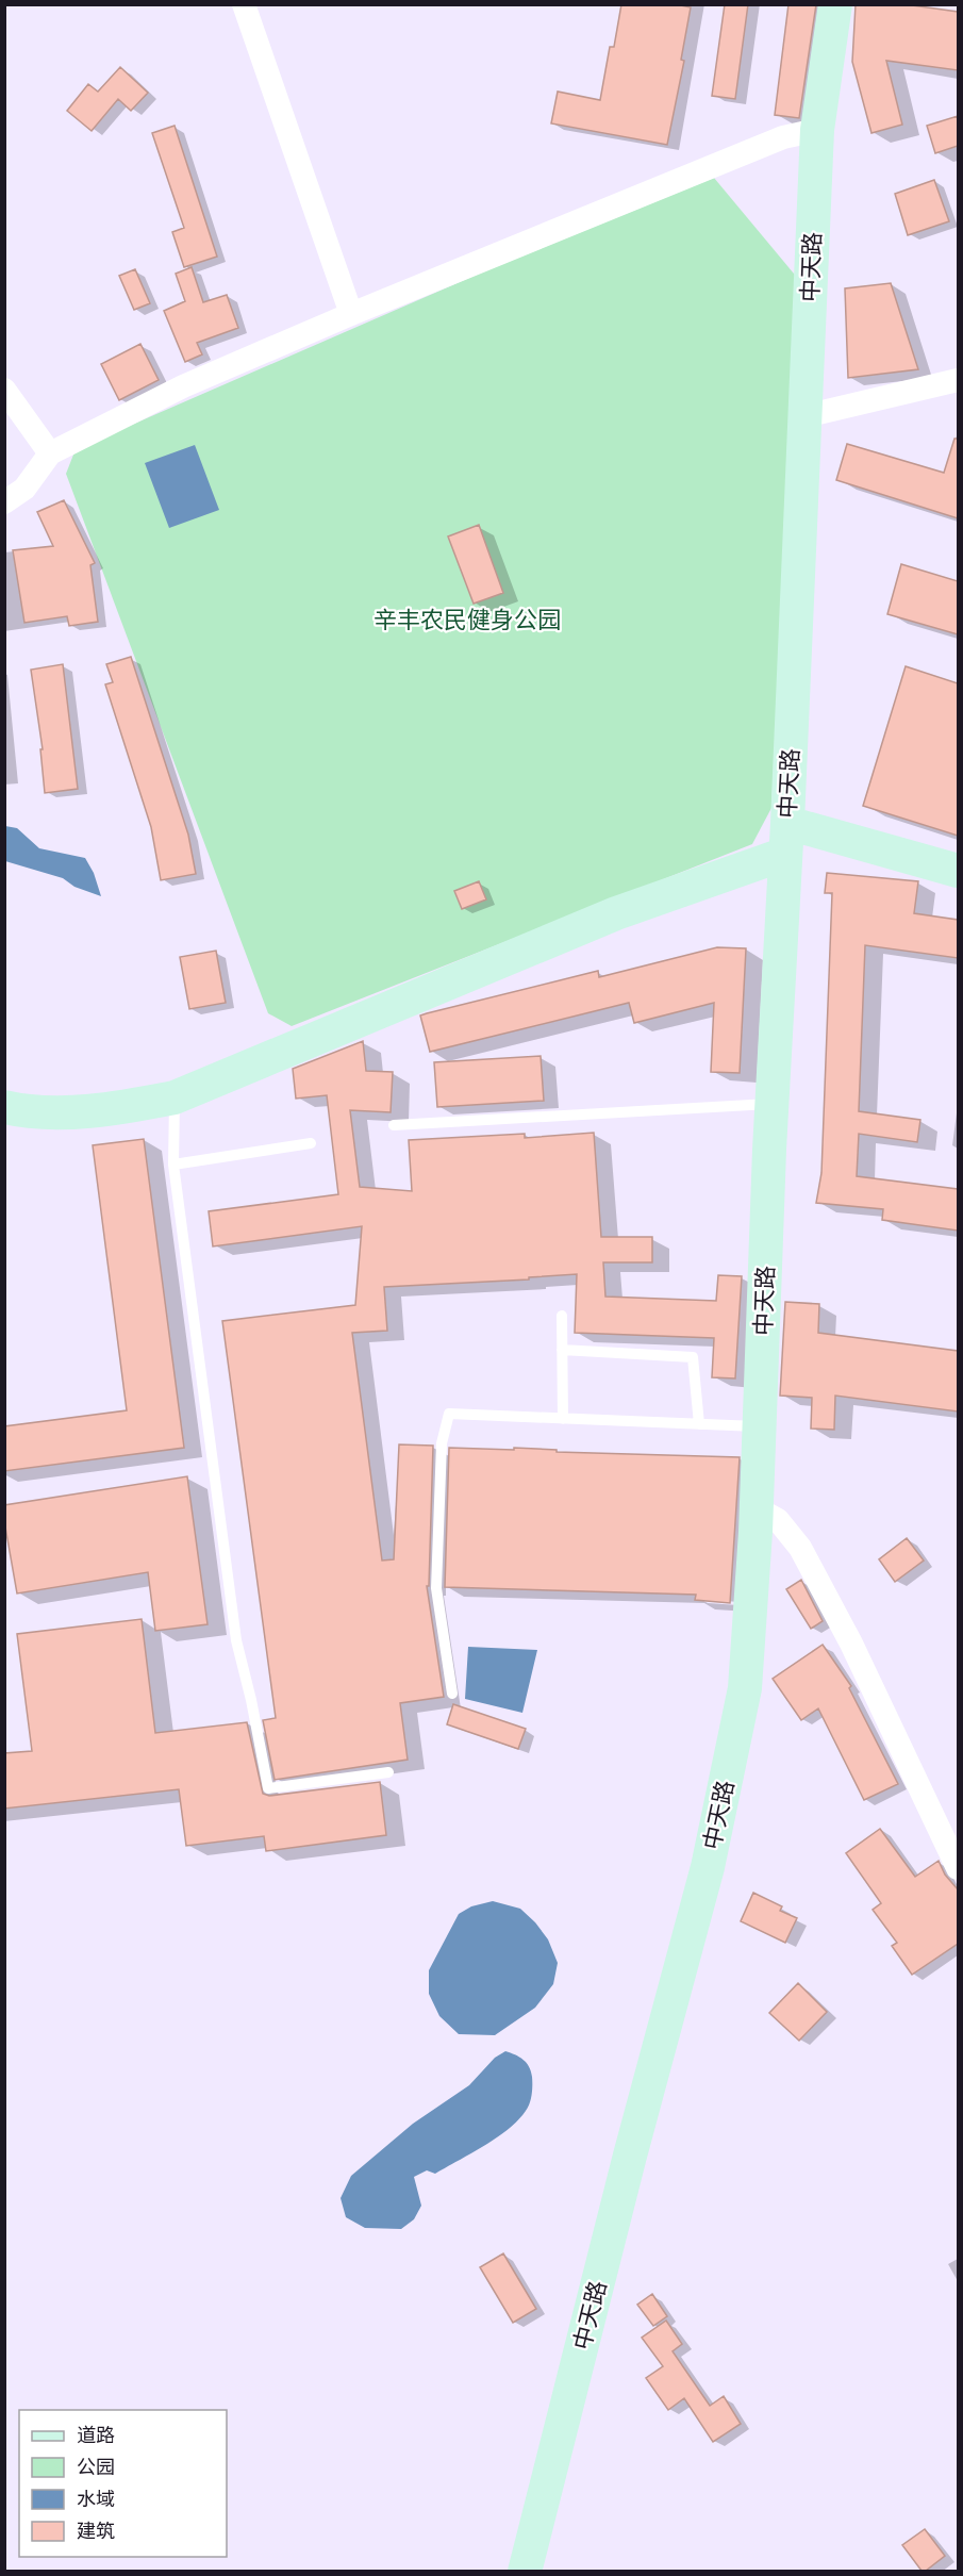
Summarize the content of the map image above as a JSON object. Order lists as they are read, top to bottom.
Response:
{
  "streets": {
    "main road": ["中天路"]
  },
  "parks": ["辛丰农民健身公园"],
  "legend": [
    "道路",
    "公园",
    "水域",
    "建筑"
  ]
}
